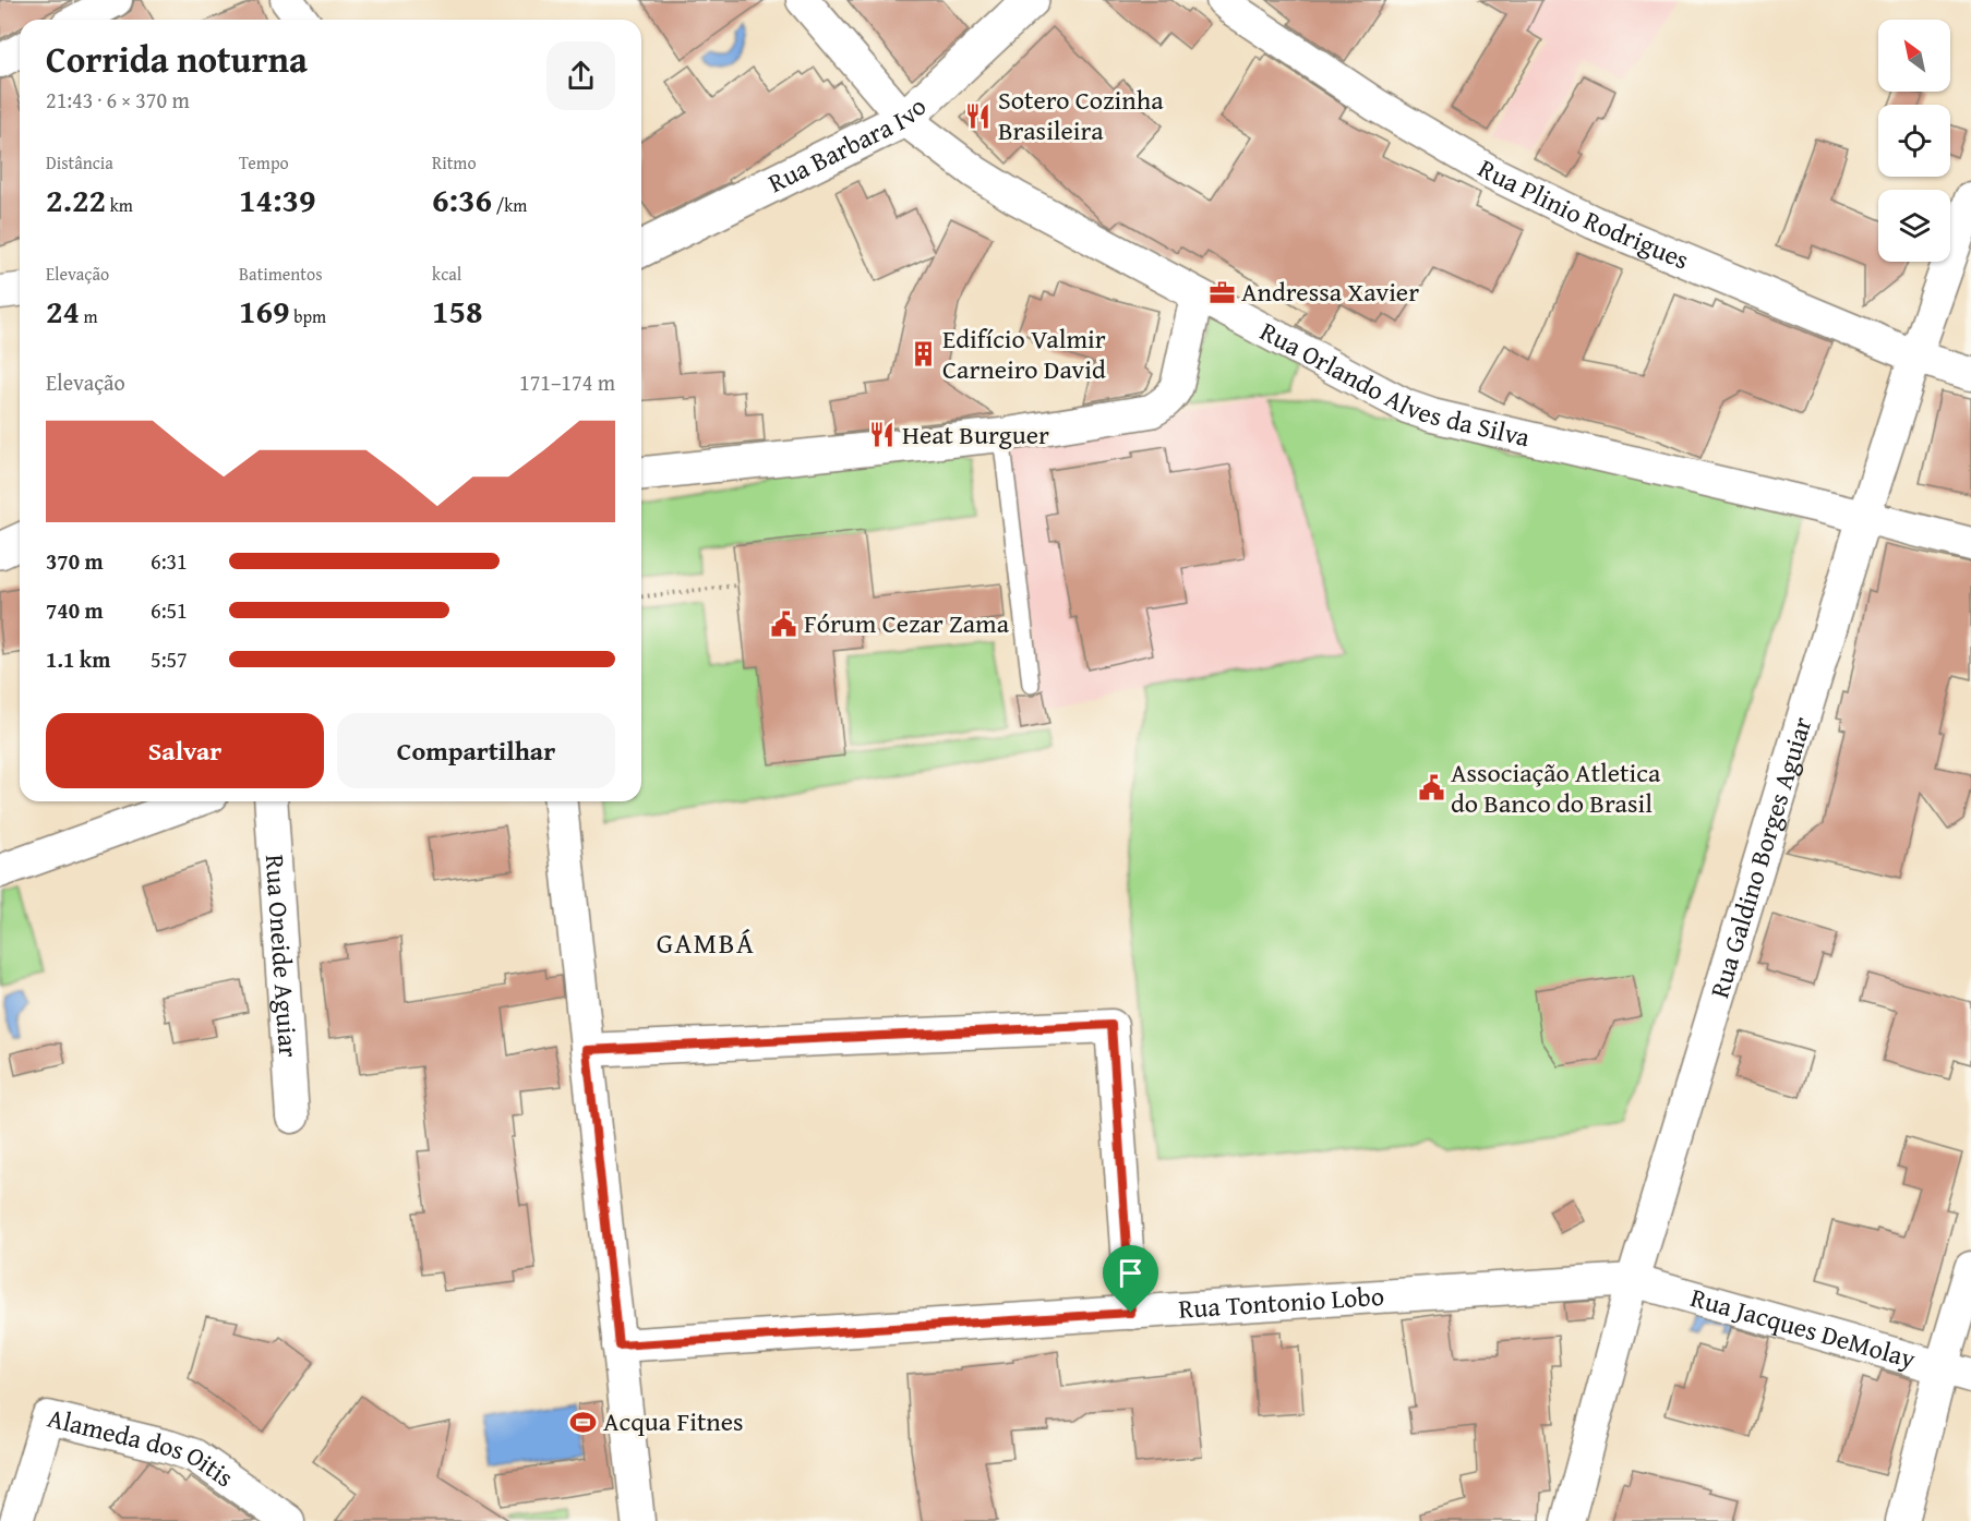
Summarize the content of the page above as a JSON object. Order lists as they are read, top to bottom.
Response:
{
  "streets": {
    "street": [
      "Rua Barbara Ivo",
      "Rua Plinio Rodrigues",
      "Rua Orlando Alves da Silva",
      "Rua Galdino Borges Aguiar",
      "Rua Oneide Aguiar",
      "Rua Tontonio Lobo",
      "Rua Jacques DeMolay",
      "Alameda dos Oitis"
    ]
  },
  "crossings": [
    ["Rua Barbara Ivo", "Rua Orlando Alves da Silva"],
    ["Rua Plinio Rodrigues", "Rua Galdino Borges Aguiar"],
    ["Rua Orlando Alves da Silva", "Rua Galdino Borges Aguiar"],
    ["Rua Galdino Borges Aguiar", "Rua Tontonio Lobo"],
    ["Rua Galdino Borges Aguiar", "Rua Jacques DeMolay"],
    ["Rua Tontonio Lobo", "Rua Jacques DeMolay"]
  ],
  "districts": ["GAMBÁ"],
  "places": {
    "restaurant": ["Sotero Cozinha Brasileira", "Heat Burguer"],
    "office": ["Andressa Xavier"],
    "building": ["Edifício Valmir Carneiro David"],
    "public building": ["Fórum Cezar Zama", "Associação Atletica do Banco do Brasil"],
    "sports": ["Acqua Fitnes"]
  },
  "north": "top left",
  "page": {
    "heading": ["Corrida noturna", "21:43 · 6 × 370 m"],
    "stats": [
      ["Distância", "2.22 km"],
      ["Tempo", "14:39"],
      ["Ritmo", "6:36 /km"],
      ["Elevação", "24 m"],
      ["Batimentos", "169 bpm"],
      ["kcal", "158"]
    ],
    "chart": ["Elevação", "171–174 m"],
    "list": [
      {
        "name": "370 m",
        "note": "6:31"
      },
      {
        "name": "740 m",
        "note": "6:51"
      },
      {
        "name": "1.1 km",
        "note": "5:57"
      }
    ],
    "buttons": ["Salvar", "Compartilhar"]
  }
}
